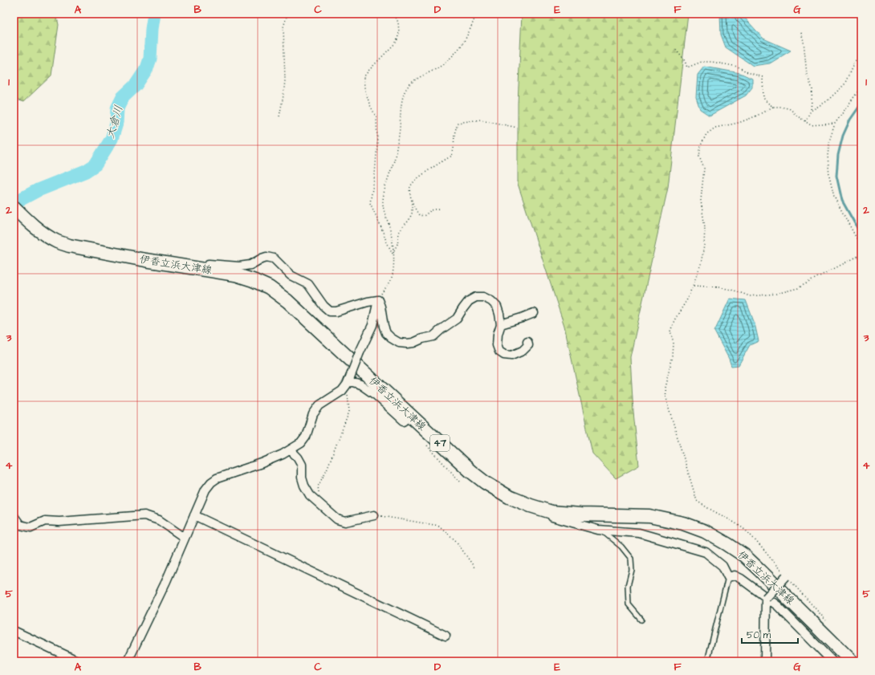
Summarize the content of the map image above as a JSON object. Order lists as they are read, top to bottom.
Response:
{
  "streets": {
    "main road": ["伊香立浜大津線", "47"]
  },
  "water": ["大倉川"],
  "scale_bar": "50 m",
  "grid": {
    "columns": [
      "A",
      "B",
      "C",
      "D",
      "E",
      "F",
      "G"
    ],
    "rows": [
      "1",
      "2",
      "3",
      "4",
      "5"
    ]
  }
}
